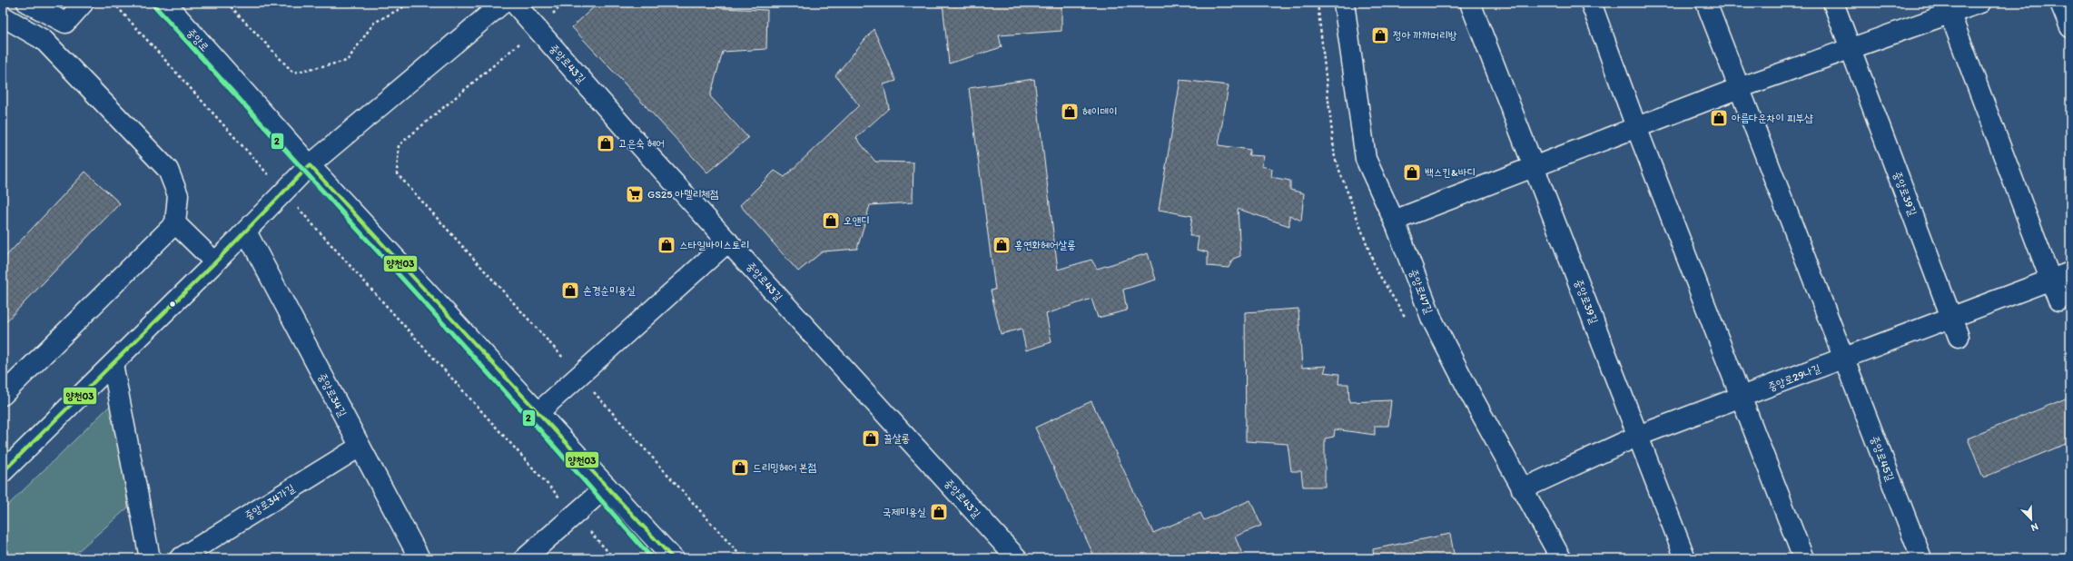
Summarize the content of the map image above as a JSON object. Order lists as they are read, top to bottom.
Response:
{
  "streets": {
    "street": [
      "중앙로",
      "중앙로43길",
      "중앙로39길",
      "중앙로47길",
      "중앙로29나길",
      "중앙로34길",
      "중앙로45길",
      "중앙로34가길"
    ]
  },
  "crossings": [
    ["중앙로39길", "중앙로29나길"],
    ["중앙로47길", "중앙로29나길"],
    ["중앙로29나길", "중앙로45길"],
    ["중앙로34길", "중앙로34가길"]
  ],
  "places": {
    "shop": [
      "정아 까까머리방",
      "헤이데이",
      "아름다운차이 피부샵",
      "고은숙 헤어",
      "백스킨&바디",
      "오앤디",
      "스타일바이스토리",
      "홍연화헤어살롱",
      "손경순미용실",
      "꿀살롱",
      "드리밍헤어 본점",
      "국제미용실"
    ],
    "supermarket": ["GS25 아델리체점"]
  },
  "lines": ["transit line 2", "transit line 양천03"],
  "north": "bottom right"
}
